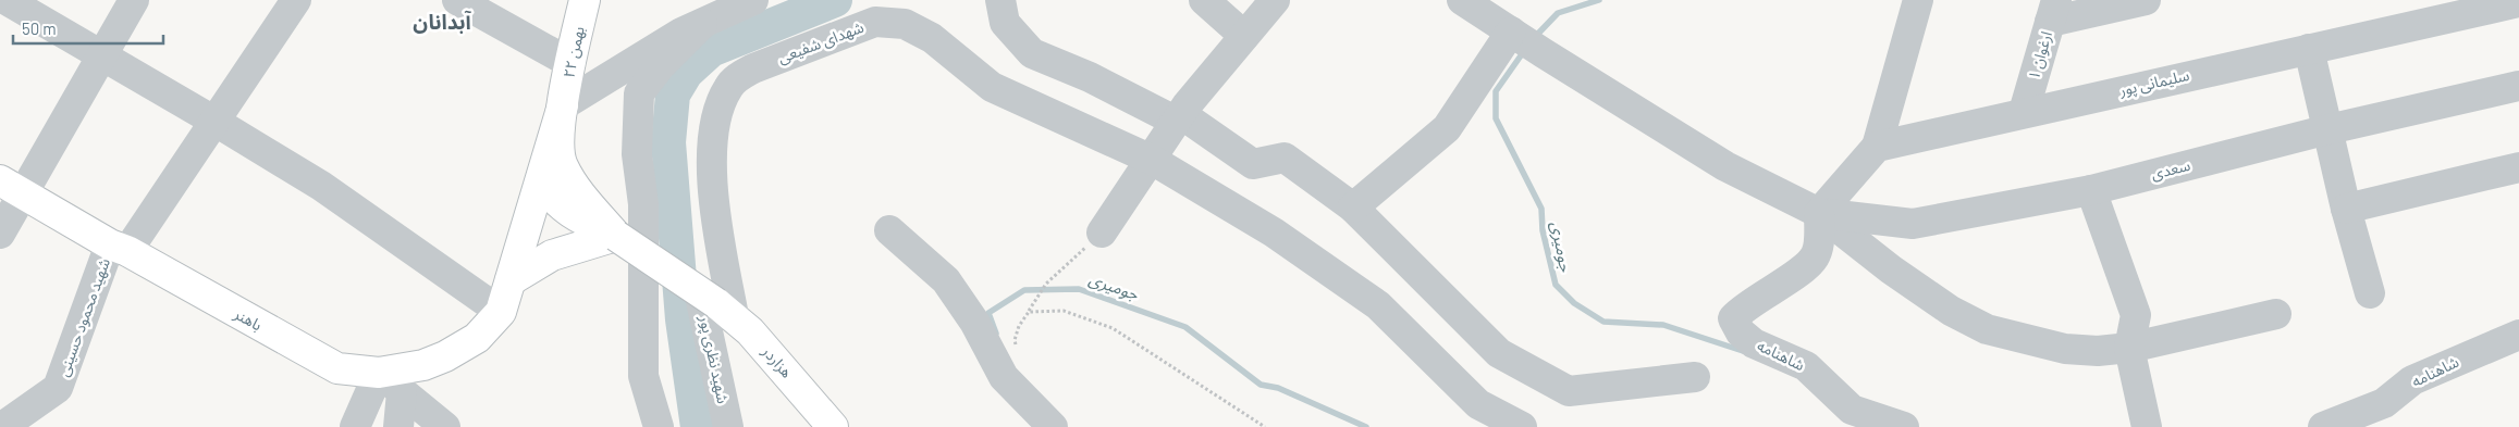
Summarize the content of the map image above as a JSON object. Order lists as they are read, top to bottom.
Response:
{
  "streets": {
    "main road": ["۲۲ بهمن", "باهنر", "هزاردر"],
    "street": [
      "شهدای شفیعی",
      "ارغوان ۱",
      "سلیمانی پور",
      "سعدی",
      "شهید محمود حسینی",
      "شاهنامه",
      "شهید نظری پور"
    ]
  },
  "crossings": [
    ["شهدای شفیعی", "شهید نظری پور"],
    ["شهدای شفیعی", "هزاردر"],
    ["ارغوان ۱", "سلیمانی پور"],
    ["سعدی", "شاهنامه"],
    ["شهید محمود حسینی", "باهنر"],
    ["شهید نظری پور", "هزاردر"]
  ],
  "districts": ["آبدانان"],
  "water": ["جومیری"],
  "scale_bar": "50 m"
}
